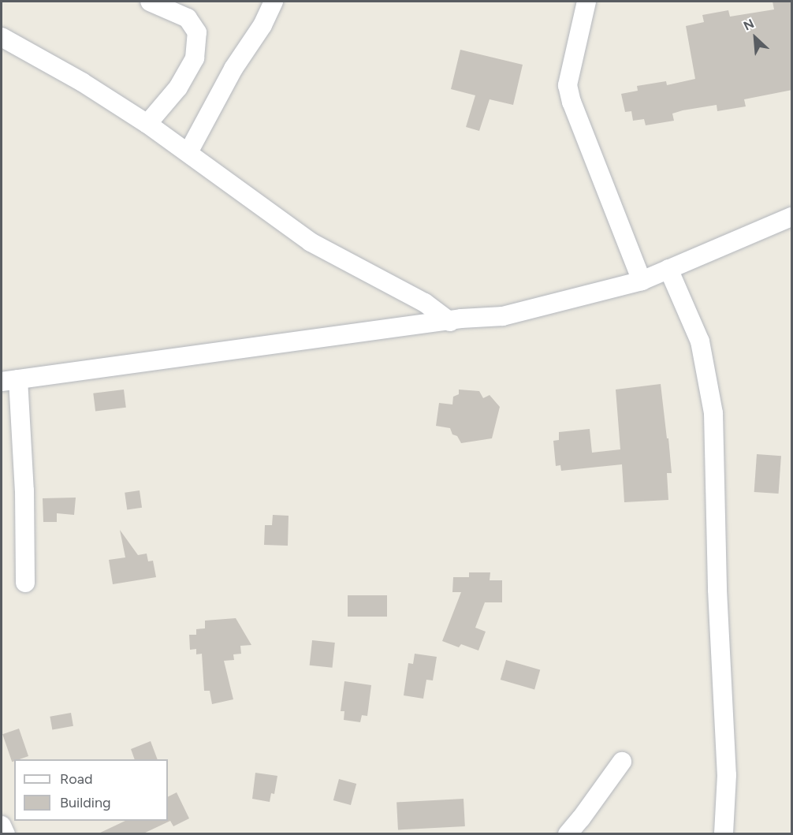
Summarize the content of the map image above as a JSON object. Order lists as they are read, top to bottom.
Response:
{
  "legend": ["Road", "Building"],
  "north": "top left"
}
